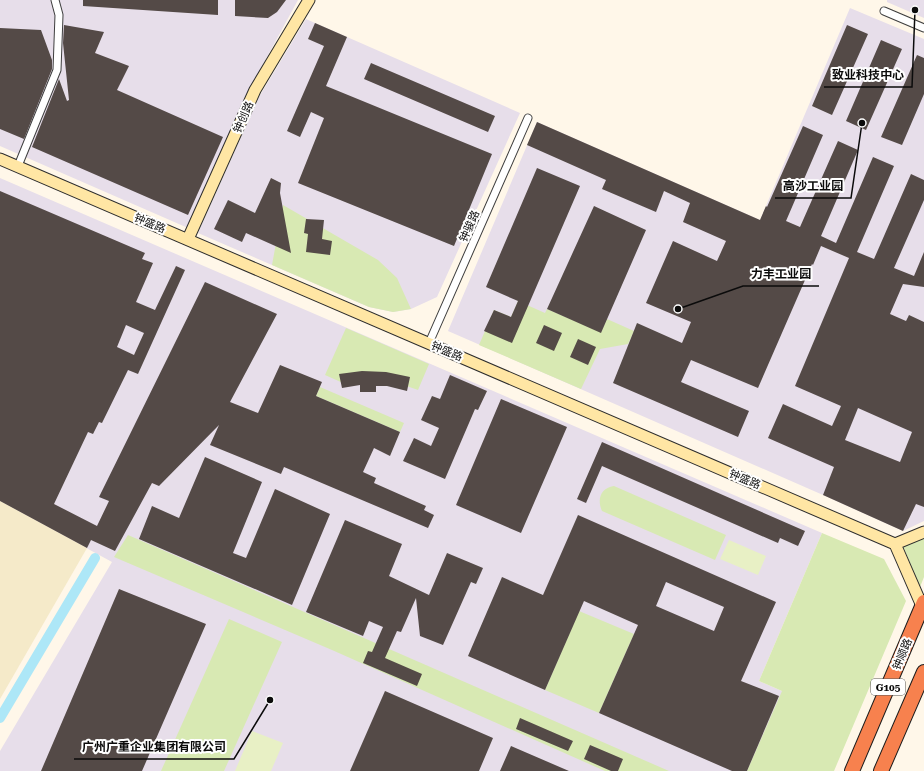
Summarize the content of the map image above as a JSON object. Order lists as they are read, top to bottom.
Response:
{
  "streets": {
    "highway": ["钟顺路", "G105"],
    "street": ["钟创路", "钟盛路", "钟骏路"]
  },
  "crossings": [
    ["钟创路", "钟盛路"],
    ["钟盛路", "钟骏路"]
  ],
  "places": [
    "致业科技中心",
    "高沙工业园",
    "力丰工业园",
    "广州广重企业集团有限公司"
  ]
}
